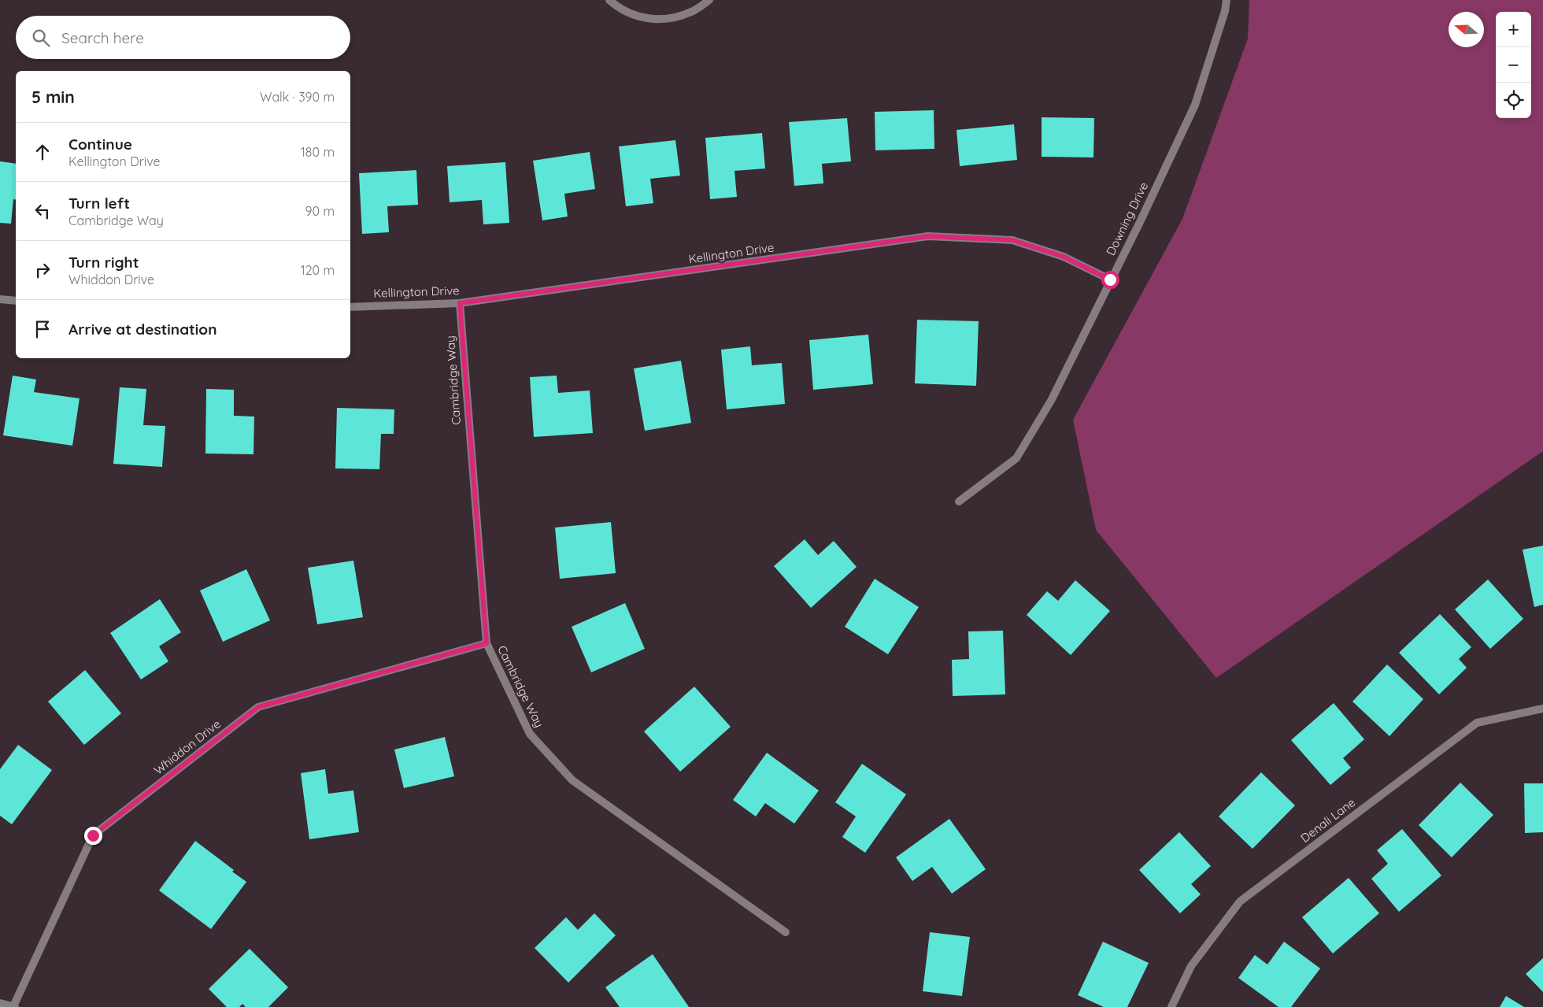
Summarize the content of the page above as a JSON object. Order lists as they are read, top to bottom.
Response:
{
  "streets": {
    "street": [
      "Downing Drive",
      "Kellington Drive",
      "Cambridge Way",
      "Whiddon Drive",
      "Denali Lane"
    ]
  },
  "crossings": [
    ["Downing Drive", "Kellington Drive"],
    ["Kellington Drive", "Cambridge Way"],
    ["Cambridge Way", "Whiddon Drive"]
  ],
  "north": "left",
  "page": {
    "map_buttons": ["+", "−"],
    "search": "Search here",
    "heading": ["5 min", "Walk · 390 m"],
    "list": [
      ["Continue", "Kellington Drive", "180 m"],
      ["Turn left", "Cambridge Way", "90 m"],
      ["Turn right", "Whiddon Drive", "120 m"],
      "Arrive at destination"
    ]
  }
}
